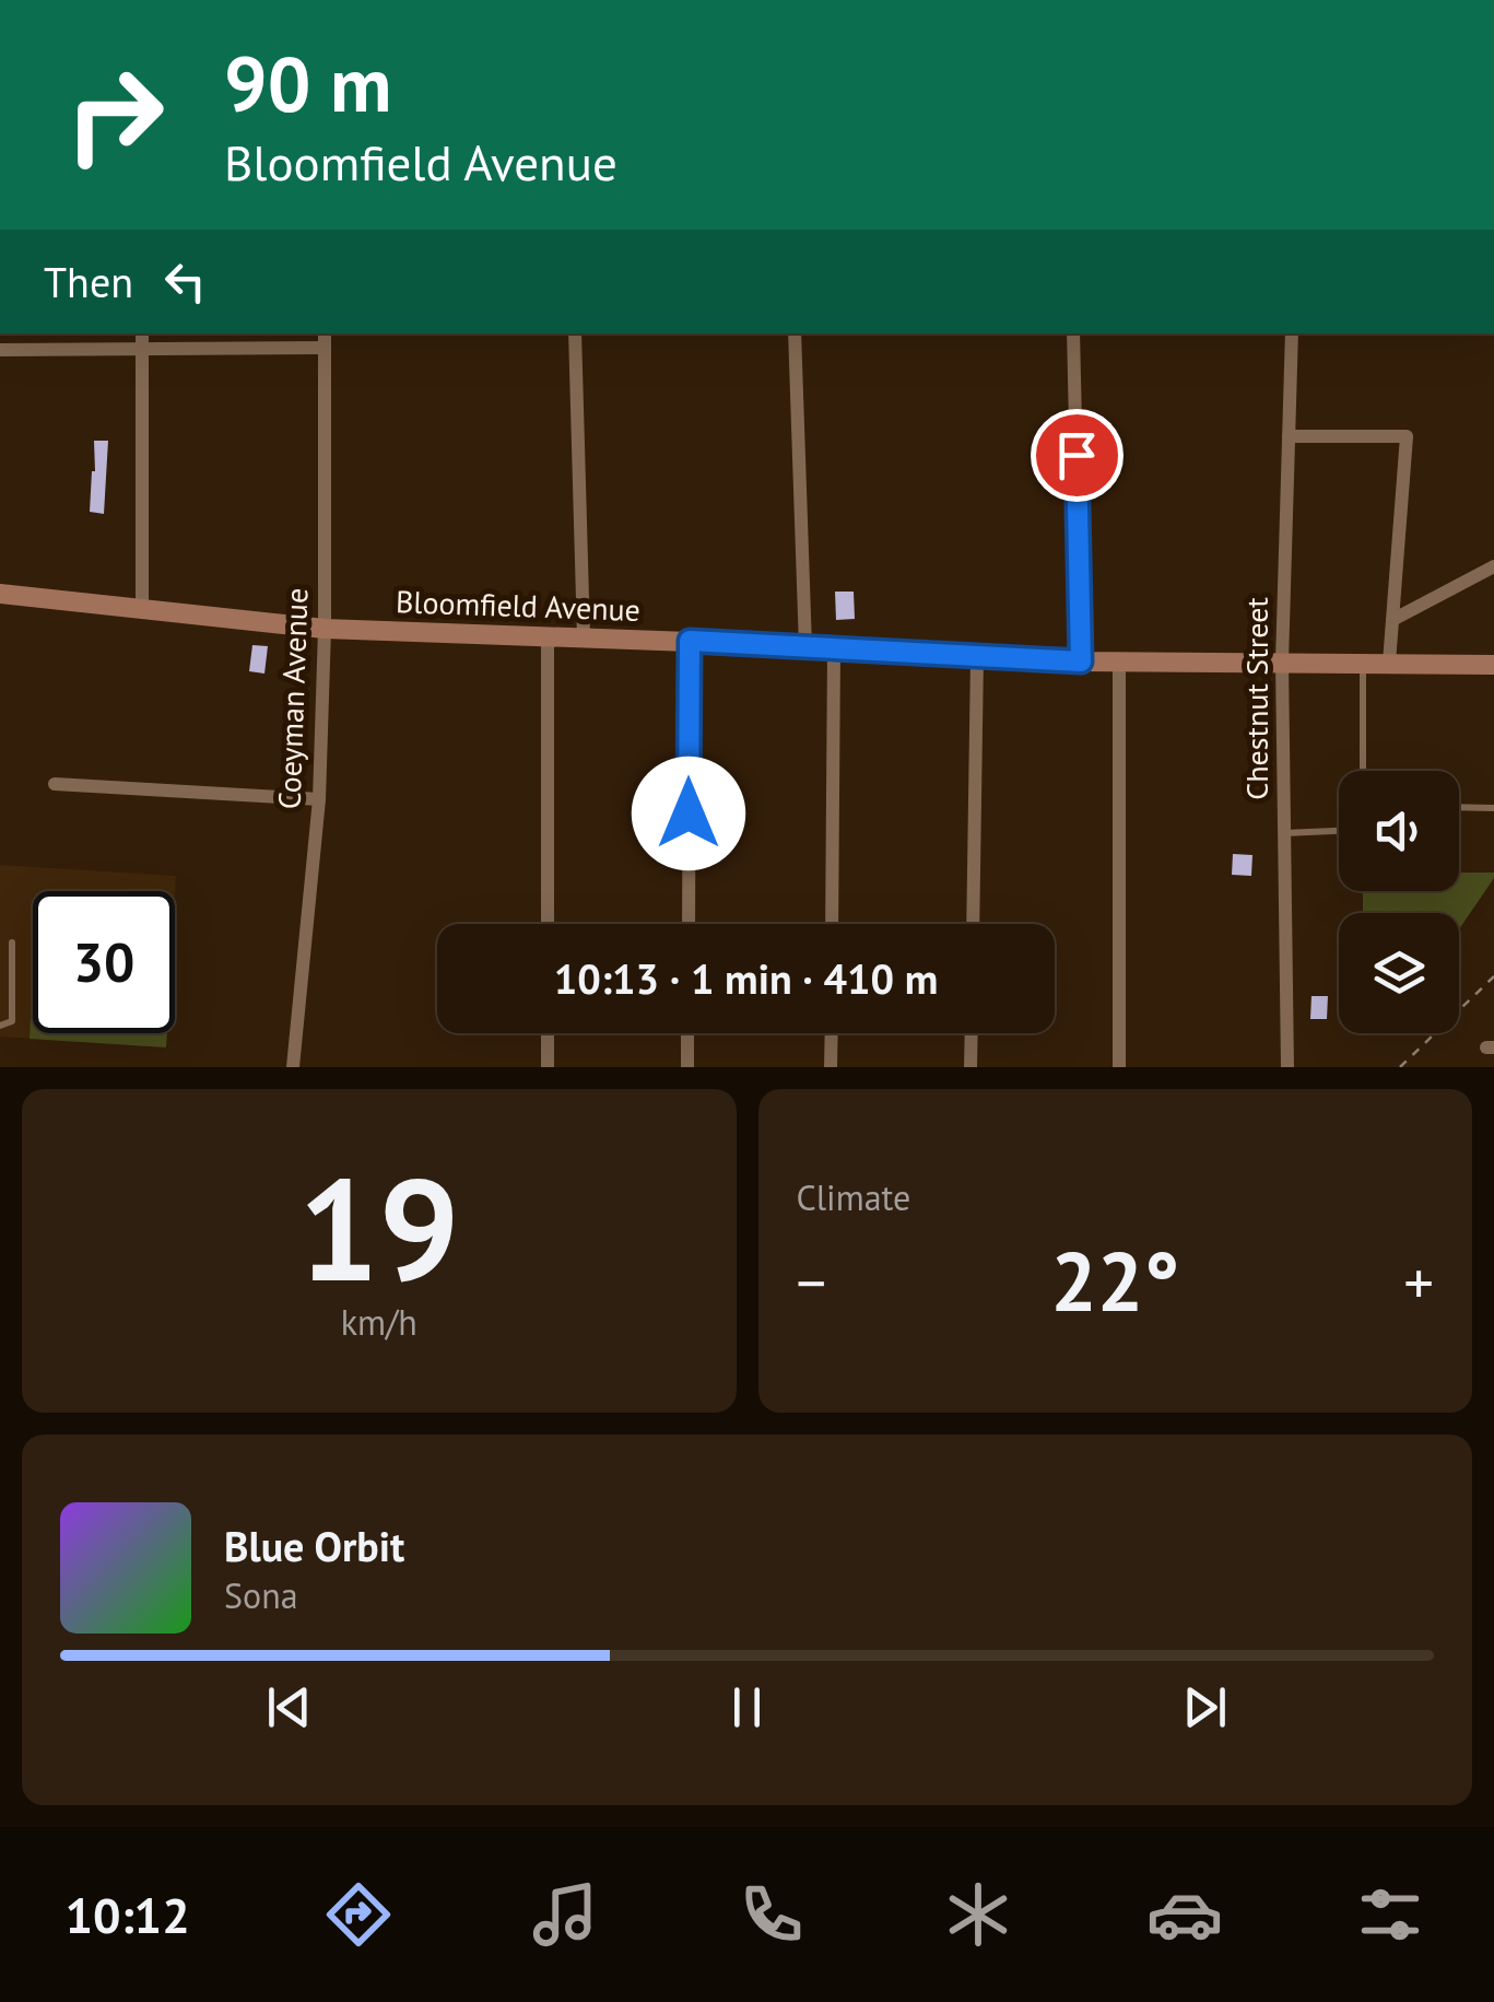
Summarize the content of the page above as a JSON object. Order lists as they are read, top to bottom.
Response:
{
  "streets": {
    "street": ["Bloomfield Avenue", "Coeyman Avenue", "Chestnut Street"]
  },
  "crossings": [
    ["Bloomfield Avenue", "Coeyman Avenue"],
    ["Bloomfield Avenue", "Chestnut Street"]
  ],
  "page": {
    "turn": ["90 m", "Bloomfield Avenue"],
    "then": "Then",
    "limit": "30",
    "trip": "10:13 · 1 min · 410 m",
    "tile": [
      ["19", "km/h"],
      "Climate"
    ],
    "heat": ["−", "22°", "+"],
    "song": ["Blue Orbit", "Sona"],
    "tabs": "10:12"
  }
}
